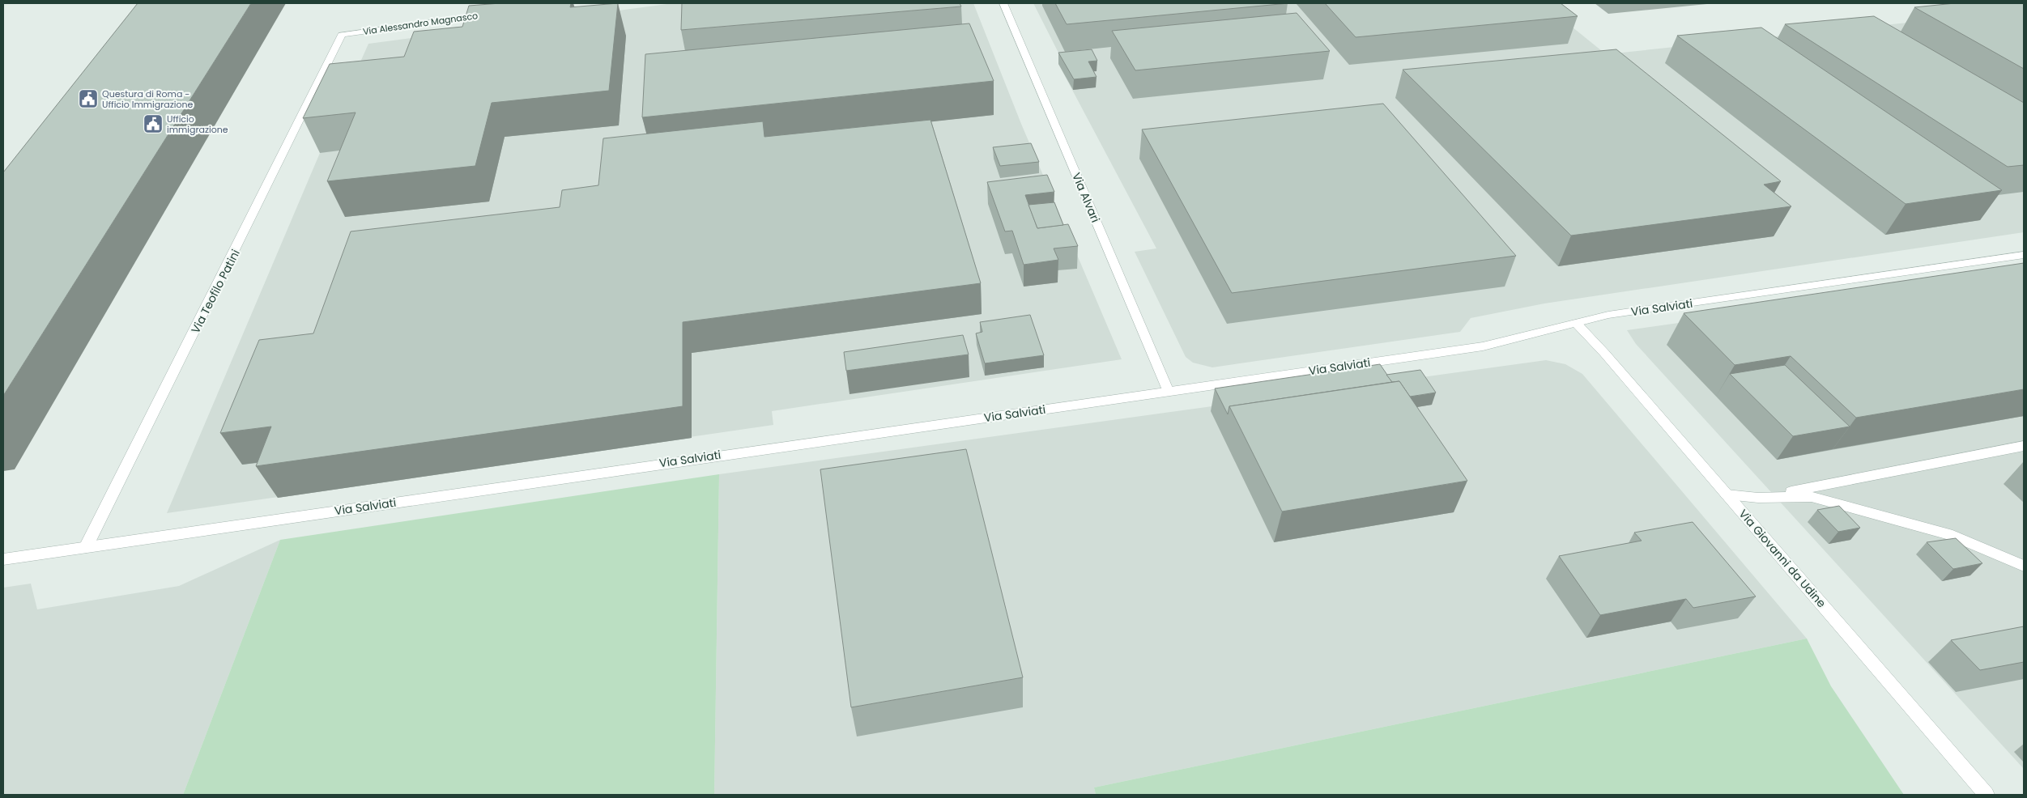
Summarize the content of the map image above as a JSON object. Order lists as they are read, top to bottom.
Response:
{
  "streets": {
    "street": [
      "Via Alessandro Magnasco",
      "Via Alvari",
      "Via Teofilo Patini",
      "Via Salviati",
      "Via Giovanni da Udine"
    ]
  },
  "crossings": [
    ["Via Alessandro Magnasco", "Via Teofilo Patini"],
    ["Via Alvari", "Via Salviati"],
    ["Via Teofilo Patini", "Via Salviati"],
    ["Via Salviati", "Via Giovanni da Udine"]
  ],
  "places": {
    "public building": ["Questura di Roma - Ufficio Immigrazione", "Ufficio immigrazione"]
  }
}
